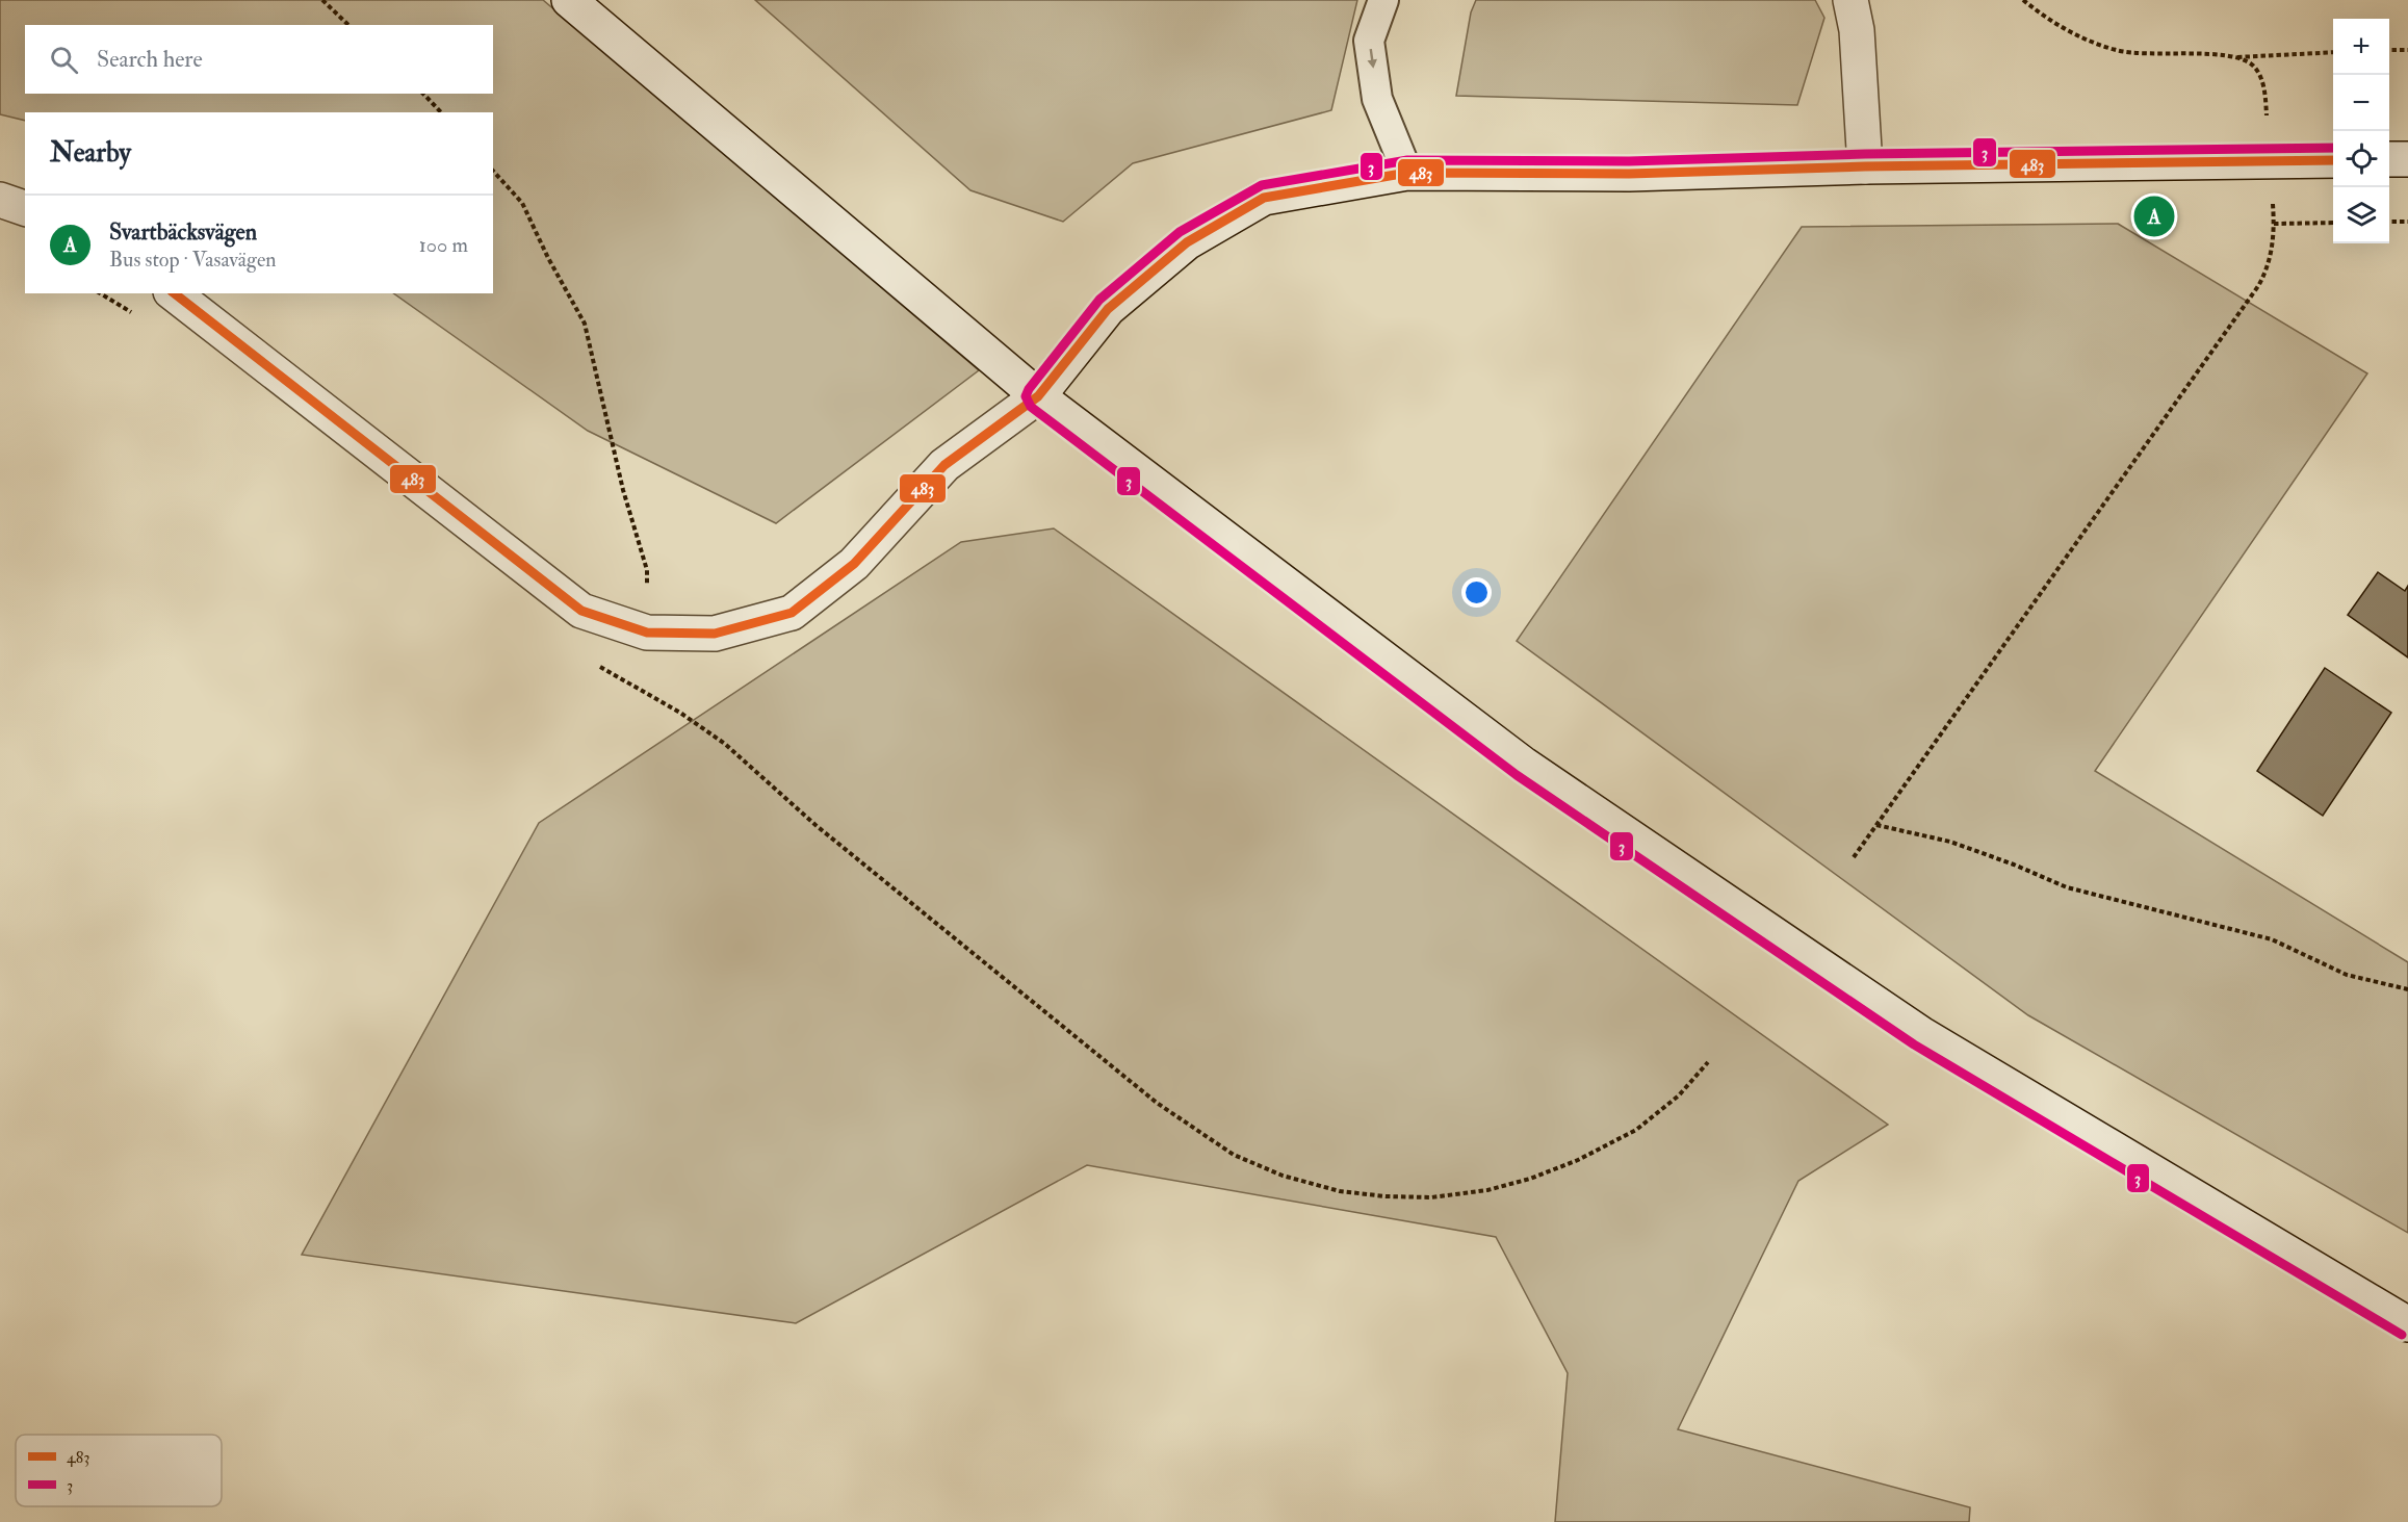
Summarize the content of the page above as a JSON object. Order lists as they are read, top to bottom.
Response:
{
  "lines": ["transit line 3", "transit line 483"],
  "legend": ["483", "3"],
  "page": {
    "map_buttons": ["+", "−"],
    "search": "Search here",
    "heading": "Nearby",
    "pins": "A",
    "list": [
      {
        "mark": "A",
        "name": "Svartbäcksvägen",
        "note": "Bus stop · Vasavägen",
        "value": "100 m"
      }
    ]
  }
}
